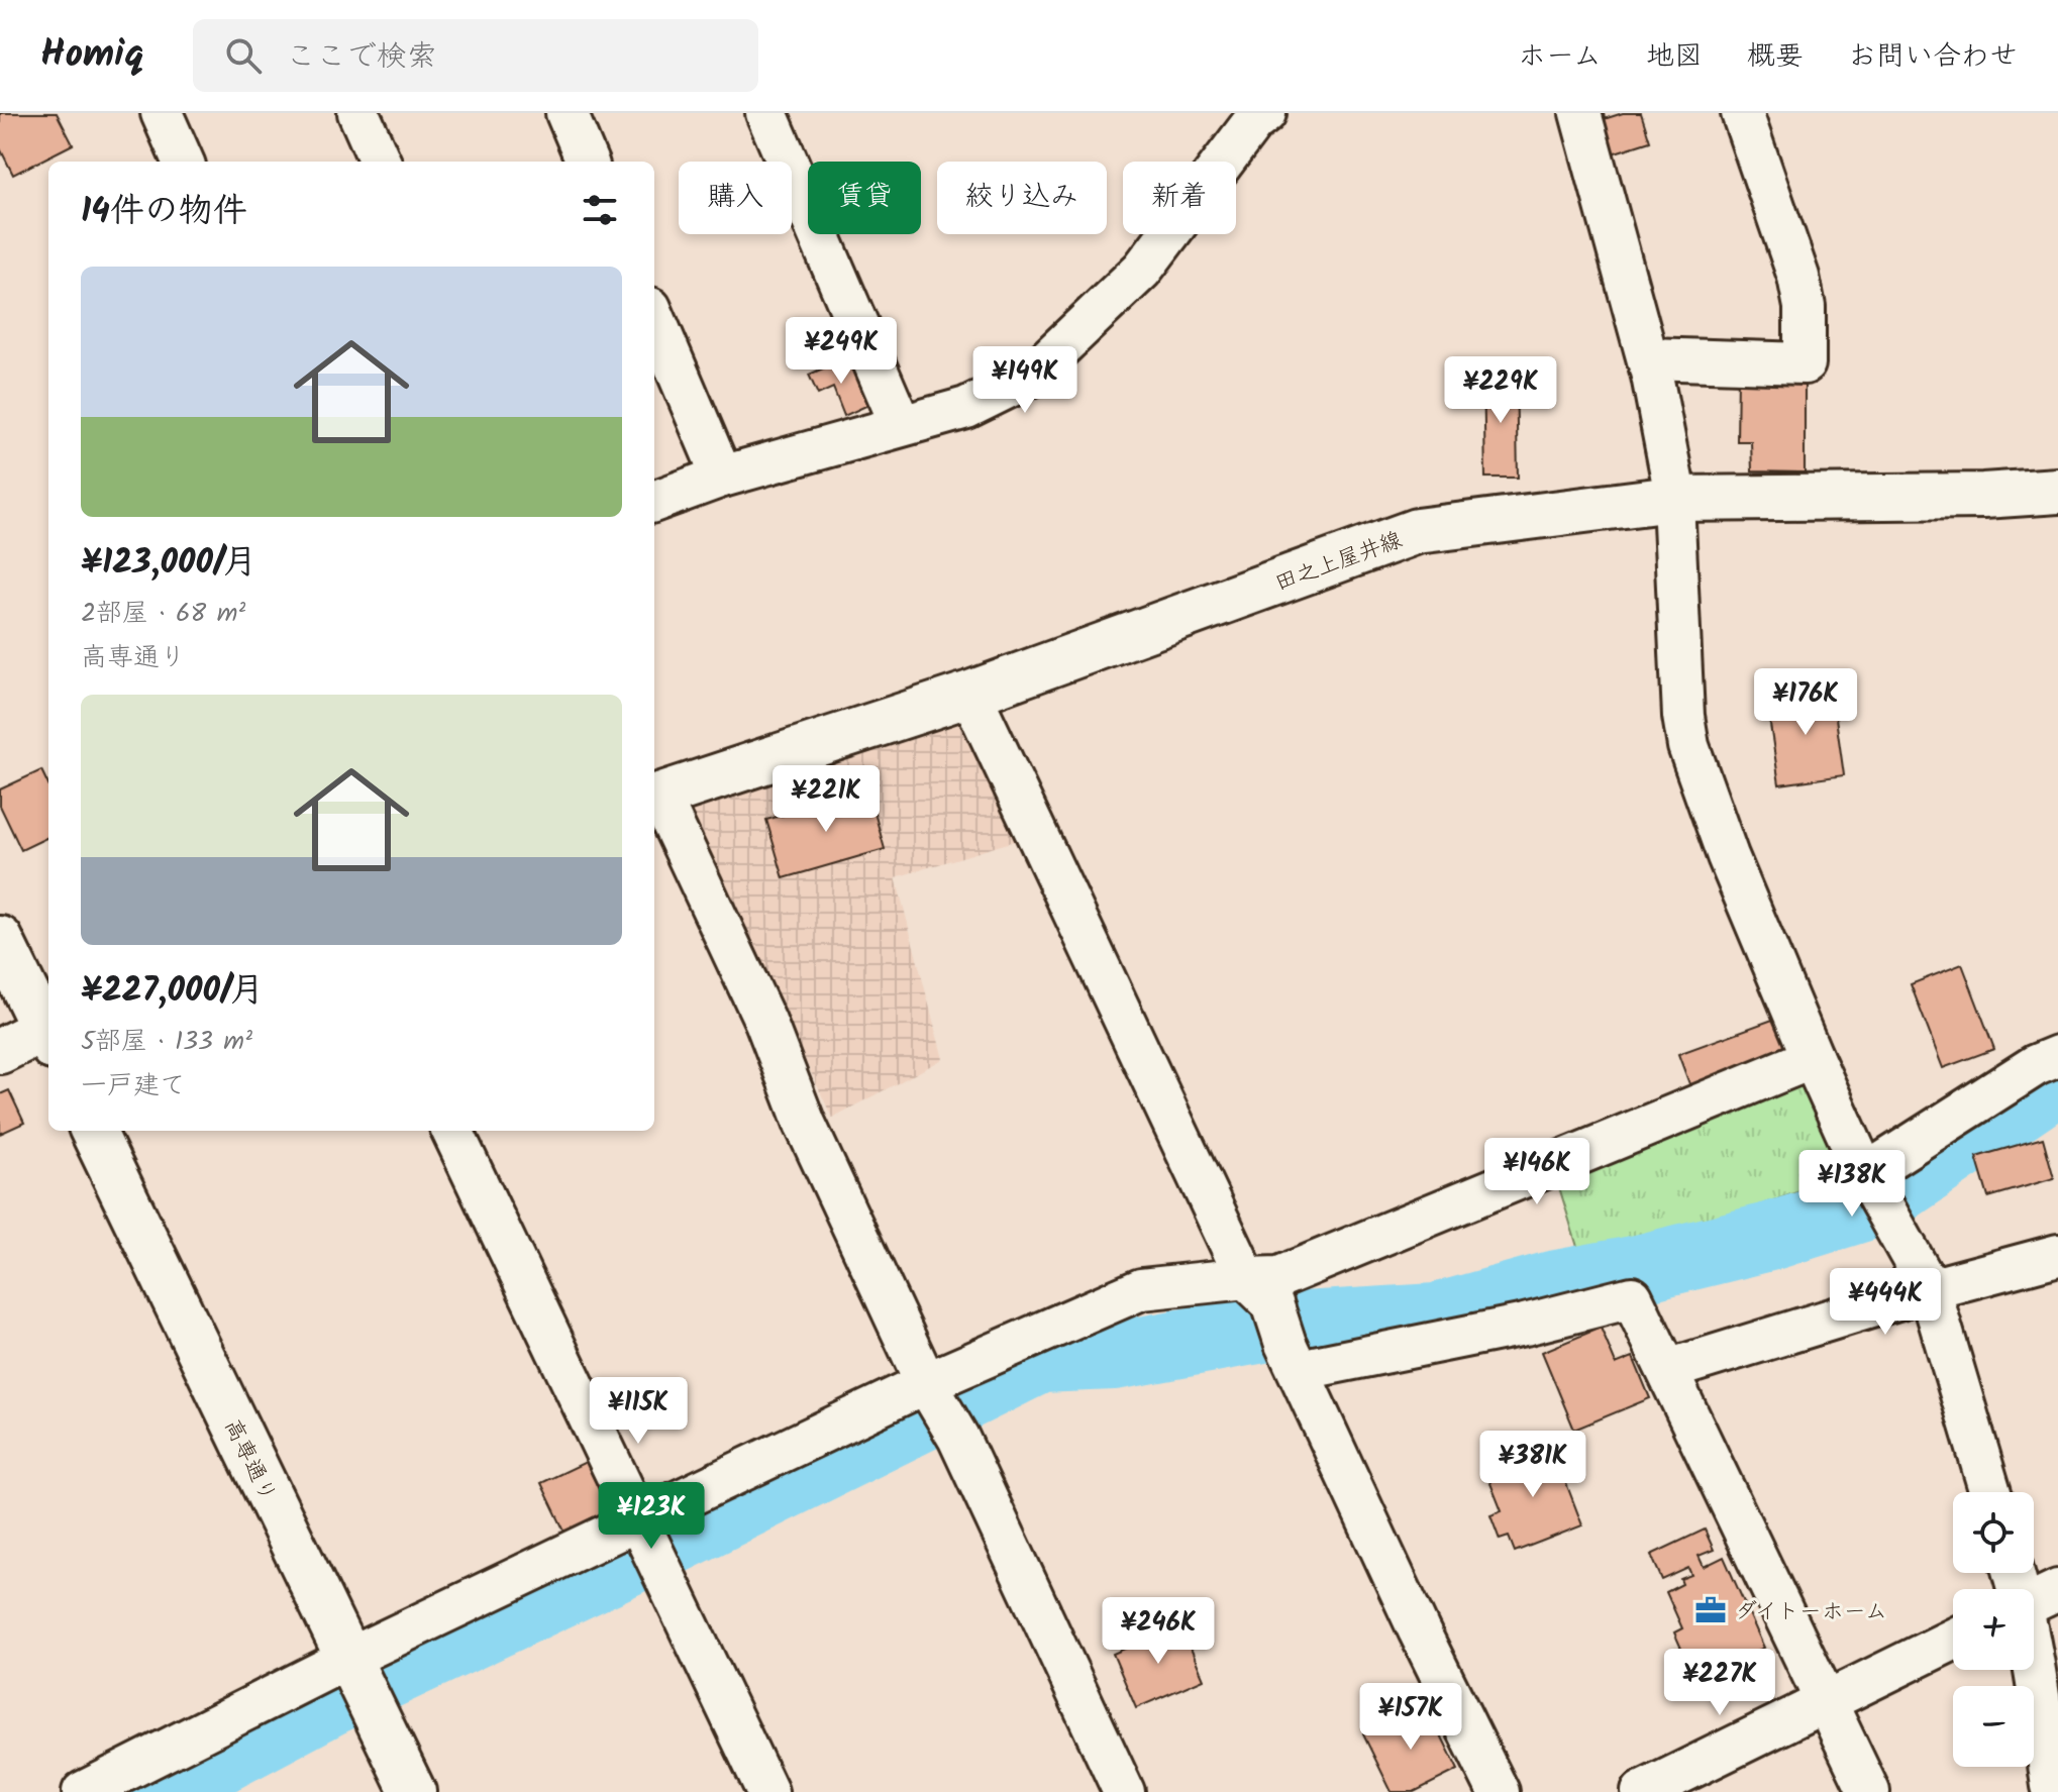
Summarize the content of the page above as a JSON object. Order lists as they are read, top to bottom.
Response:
{
  "streets": {
    "main road": ["田之上屋井線", "高専通り"]
  },
  "places": {
    "office": ["ダイトーホーム"]
  },
  "page": {
    "header": "Homiq",
    "search": "ここで検索",
    "nav": [
      "ホーム",
      "地図",
      "概要",
      "お問い合わせ"
    ],
    "chip": [
      "購入",
      "賃貸",
      "絞り込み",
      "新着"
    ],
    "heading": "14件の物件",
    "list": [
      {
        "name": "¥123,000/月",
        "note": "2部屋 · 68 m² · 高専通り"
      },
      {
        "name": "¥227,000/月",
        "note": "5部屋 · 133 m² · 一戸建て"
      }
    ],
    "price": [
      "¥249K",
      "¥149K",
      "¥229K",
      "¥176K",
      "¥221K",
      "¥146K",
      "¥138K",
      "¥444K",
      "¥115K",
      "¥381K",
      "¥123K",
      "¥246K",
      "¥227K",
      "¥157K"
    ],
    "map_buttons": ["+", "−"]
  }
}
